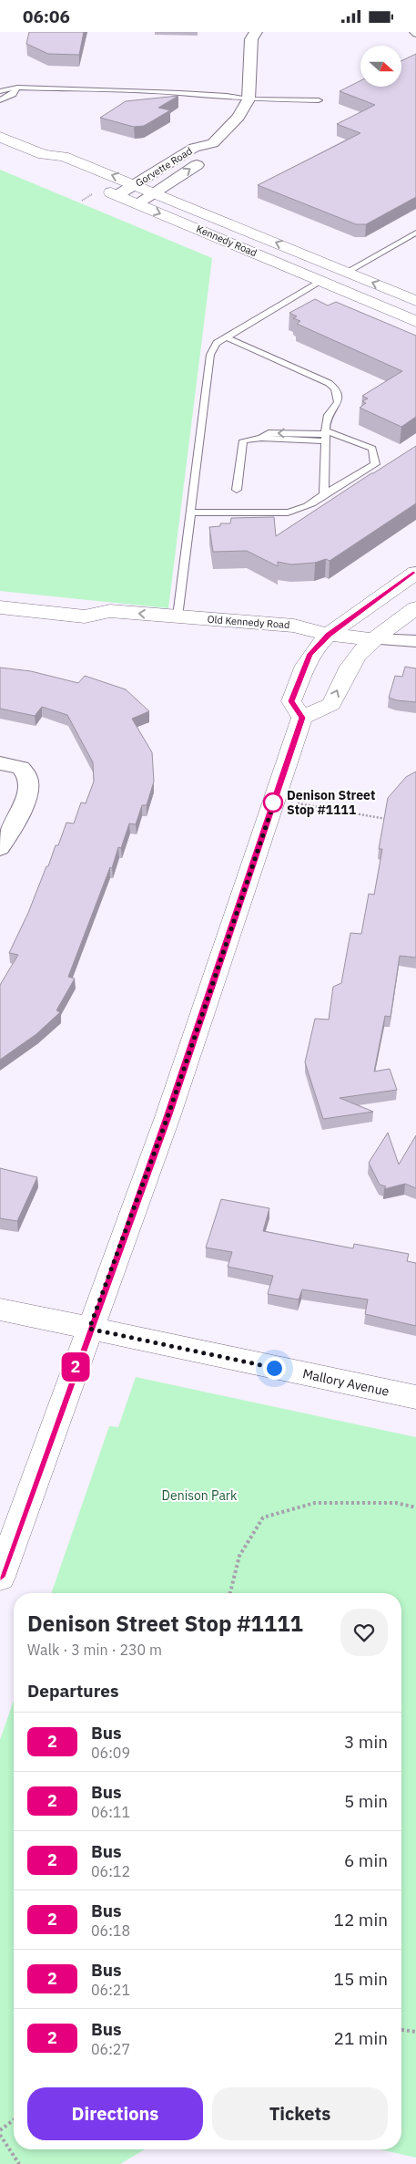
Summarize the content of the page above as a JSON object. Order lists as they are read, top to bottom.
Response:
{
  "streets": {
    "street": [
      "Gorvette Road",
      "Kennedy Road",
      "Old Kennedy Road",
      "Mallory Avenue"
    ]
  },
  "crossings": [
    ["Gorvette Road", "Kennedy Road"]
  ],
  "parks": ["Denison Park"],
  "places": ["Denison Street Stop #1111"],
  "lines": ["bus line 2"],
  "north": "right",
  "page": {
    "status": "06:06",
    "on_map": "2",
    "heading": [
      ["Denison Street Stop #1111", "Walk · 3 min · 230 m"],
      "Departures"
    ],
    "list": [
      {
        "mark": "2",
        "name": "Bus",
        "note": "06:09",
        "value": "3 min"
      },
      {
        "mark": "2",
        "name": "Bus",
        "note": "06:11",
        "value": "5 min"
      },
      {
        "mark": "2",
        "name": "Bus",
        "note": "06:12",
        "value": "6 min"
      },
      {
        "mark": "2",
        "name": "Bus",
        "note": "06:18",
        "value": "12 min"
      },
      {
        "mark": "2",
        "name": "Bus",
        "note": "06:21",
        "value": "15 min"
      },
      {
        "mark": "2",
        "name": "Bus",
        "note": "06:27",
        "value": "21 min"
      }
    ],
    "buttons": ["Directions", "Tickets"]
  }
}
